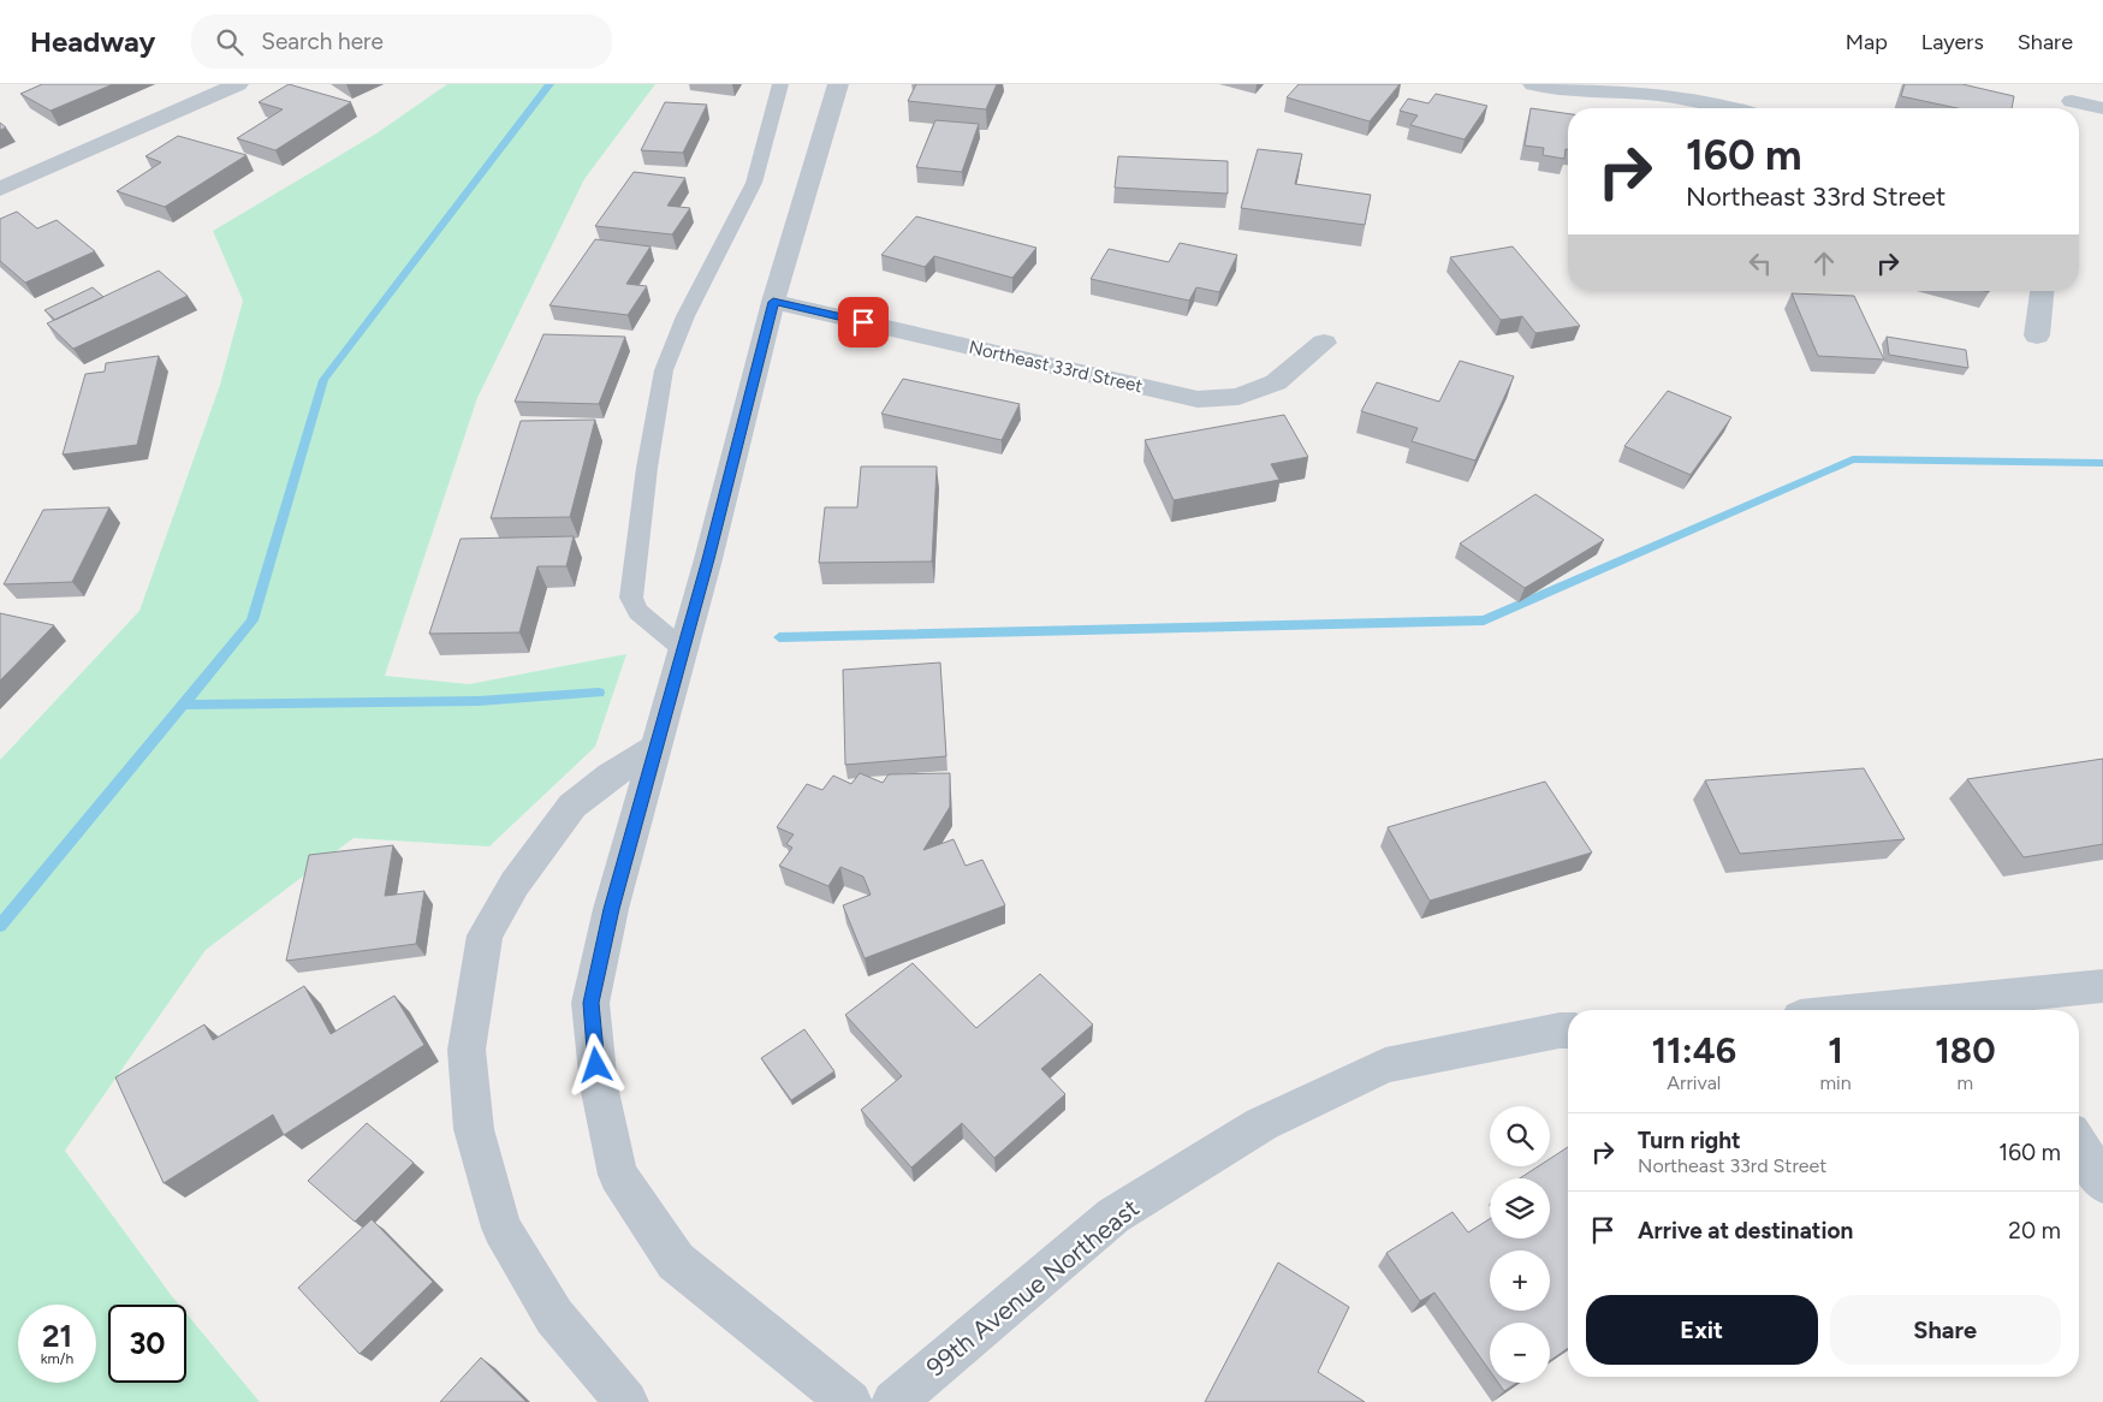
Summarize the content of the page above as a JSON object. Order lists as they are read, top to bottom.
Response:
{
  "streets": {
    "street": ["Northeast 33rd Street", "99th Avenue Northeast"]
  },
  "page": {
    "header": "Headway",
    "search": "Search here",
    "nav": ["Map", "Layers", "Share"],
    "turn": ["160 m", "Northeast 33rd Street"],
    "eta": [
      "11:46",
      "Arrival",
      "1",
      "min",
      "180",
      "m"
    ],
    "map_buttons": ["+", "−"],
    "list": [
      {
        "name": "Turn right",
        "note": "Northeast 33rd Street",
        "value": "160 m"
      },
      {
        "name": "Arrive at destination",
        "value": "20 m"
      }
    ],
    "buttons": ["Exit", "Share"],
    "speed": "21 km/h",
    "limit": "30"
  }
}
